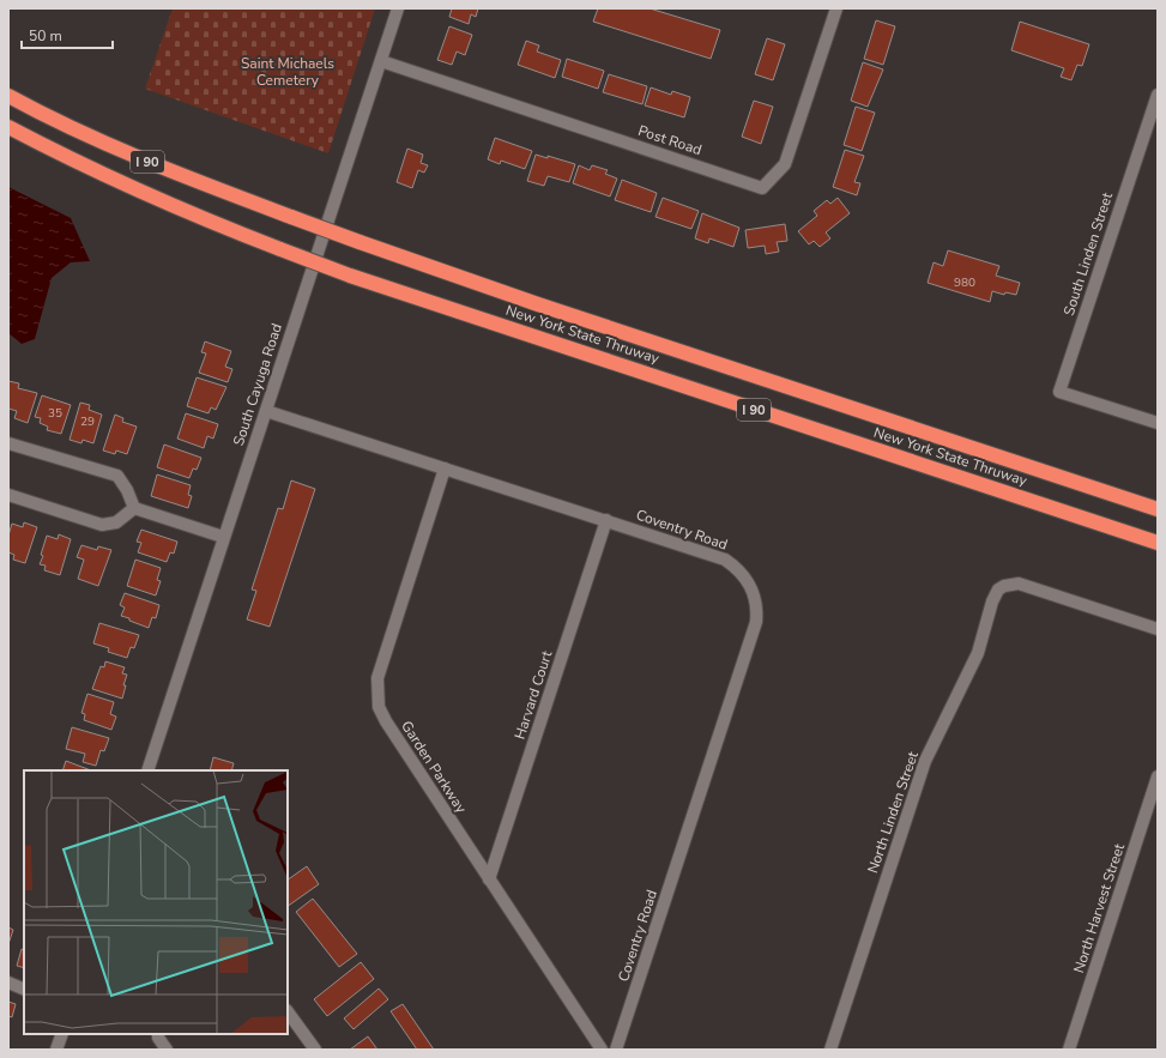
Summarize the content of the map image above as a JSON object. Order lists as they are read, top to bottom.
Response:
{
  "streets": {
    "highway": ["I 90", "New York State Thruway"],
    "street": [
      "Post Road",
      "South Linden Street",
      "South Cayuga Road",
      "Coventry Road",
      "Harvard Court",
      "Garden Parkway",
      "North Linden Street",
      "North Harvest Street"
    ]
  },
  "crossings": [
    ["Post Road", "South Cayuga Road"],
    ["South Cayuga Road", "Coventry Road"],
    ["Coventry Road", "Harvard Court"],
    ["Coventry Road", "Garden Parkway"],
    ["Harvard Court", "Garden Parkway"]
  ],
  "parks": ["Saint Michaels Cemetery"],
  "house_numbers": ["980", "35", "29"],
  "scale_bar": "50 m"
}
